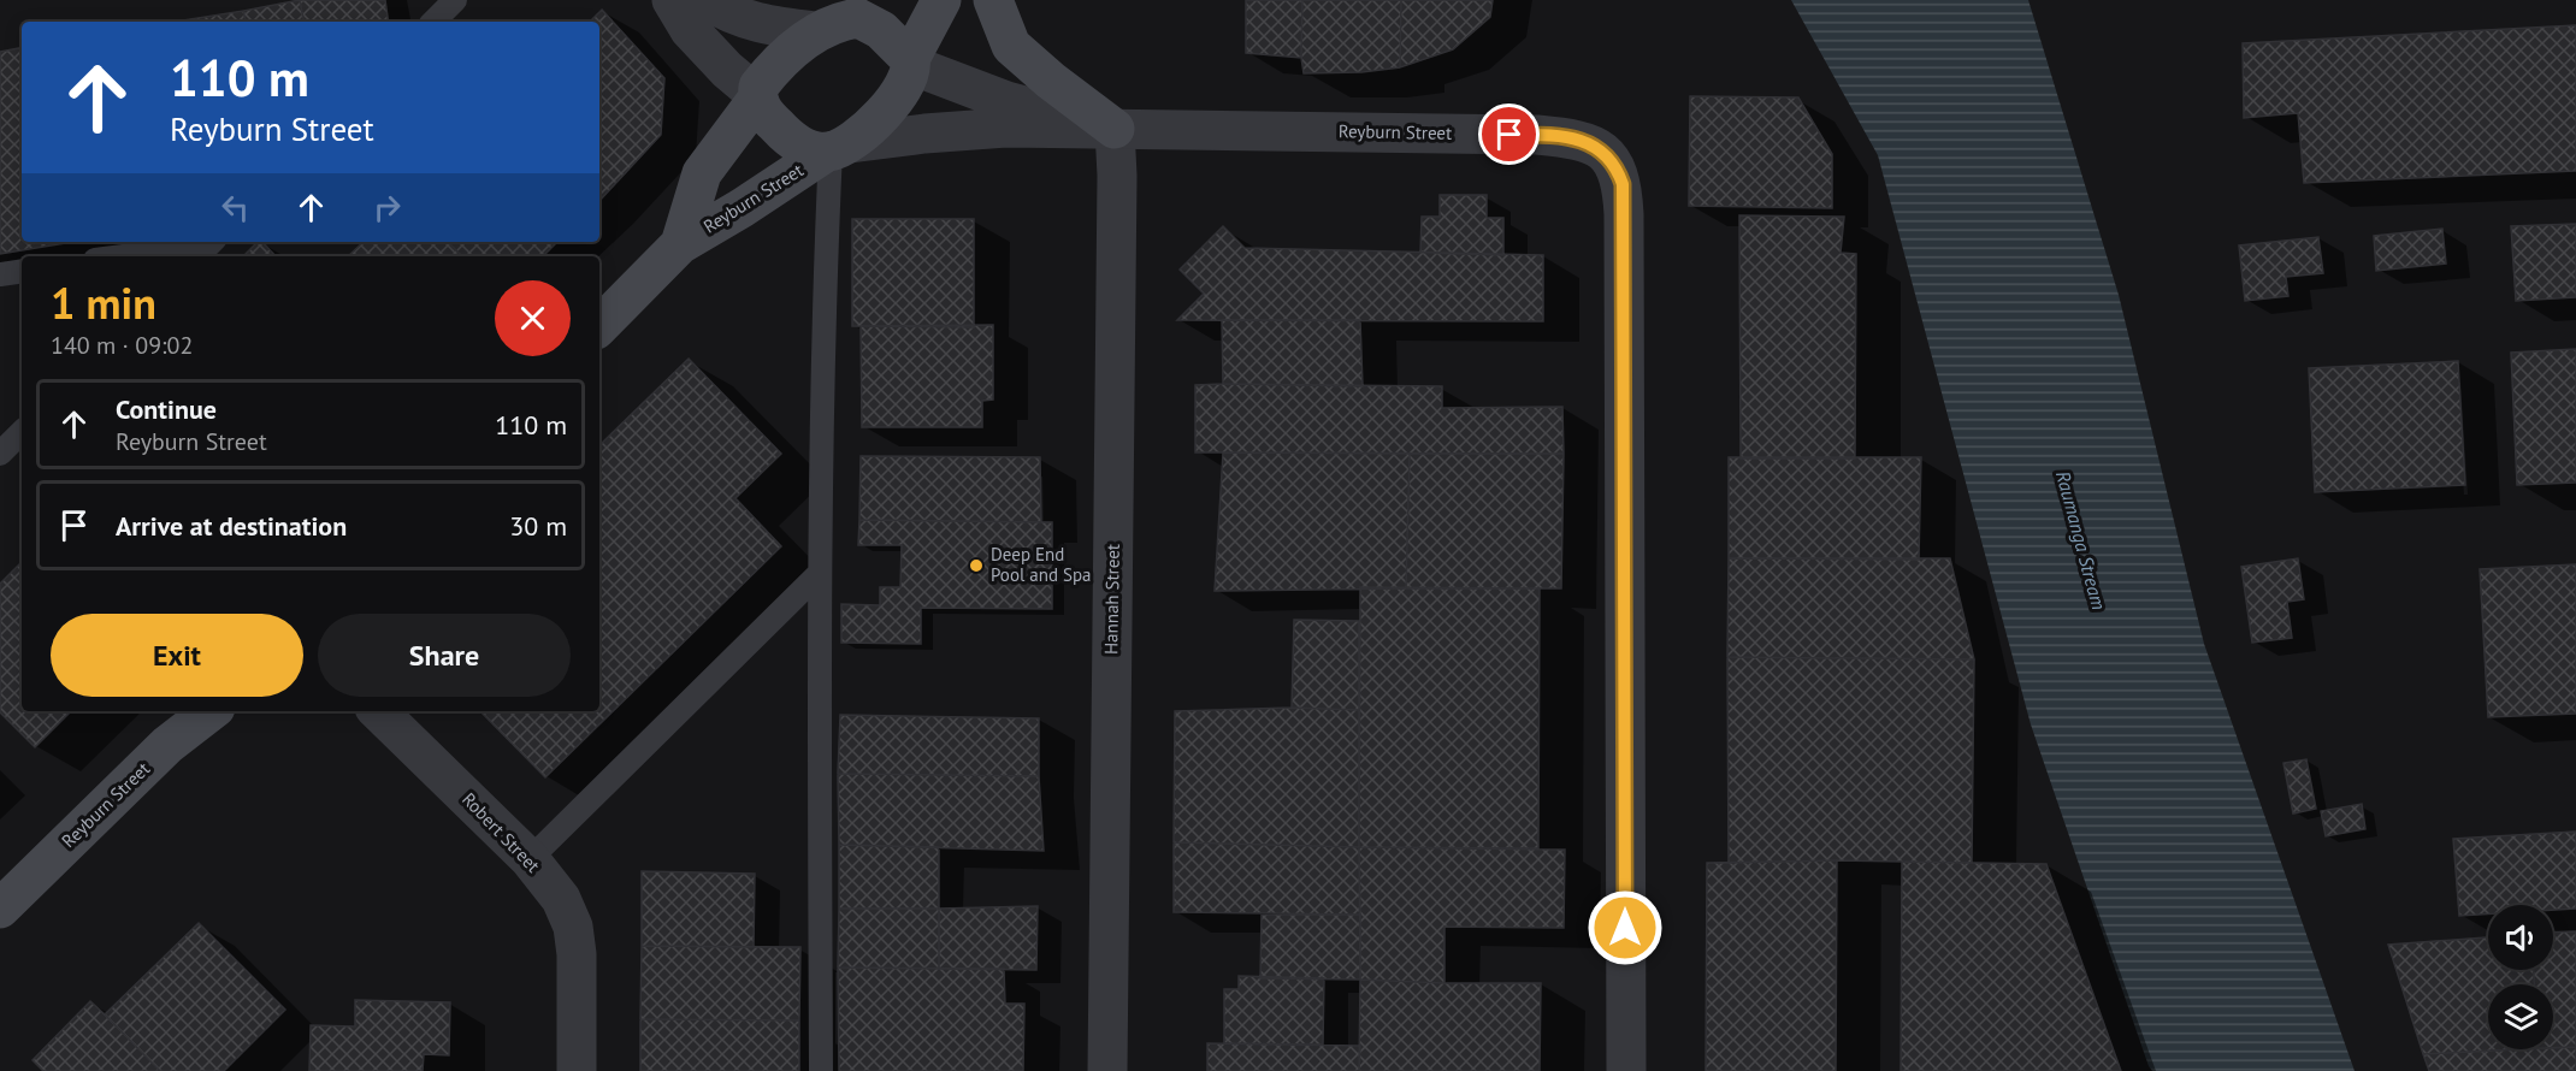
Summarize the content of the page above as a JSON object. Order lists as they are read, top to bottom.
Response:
{
  "streets": {
    "main road": ["Reyburn Street"],
    "street": ["Hannah Street", "Robert Street"]
  },
  "crossings": [
    ["Reyburn Street", "Hannah Street"]
  ],
  "water": ["Raumanga Stream"],
  "places": ["Deep End Pool and Spa"],
  "page": {
    "turn": ["110 m", "Reyburn Street"],
    "heading": ["1 min", "140 m · 09:02"],
    "list": [
      {
        "name": "Continue",
        "note": "Reyburn Street",
        "value": "110 m"
      },
      {
        "name": "Arrive at destination",
        "value": "30 m"
      }
    ],
    "buttons": ["Exit", "Share"]
  }
}
